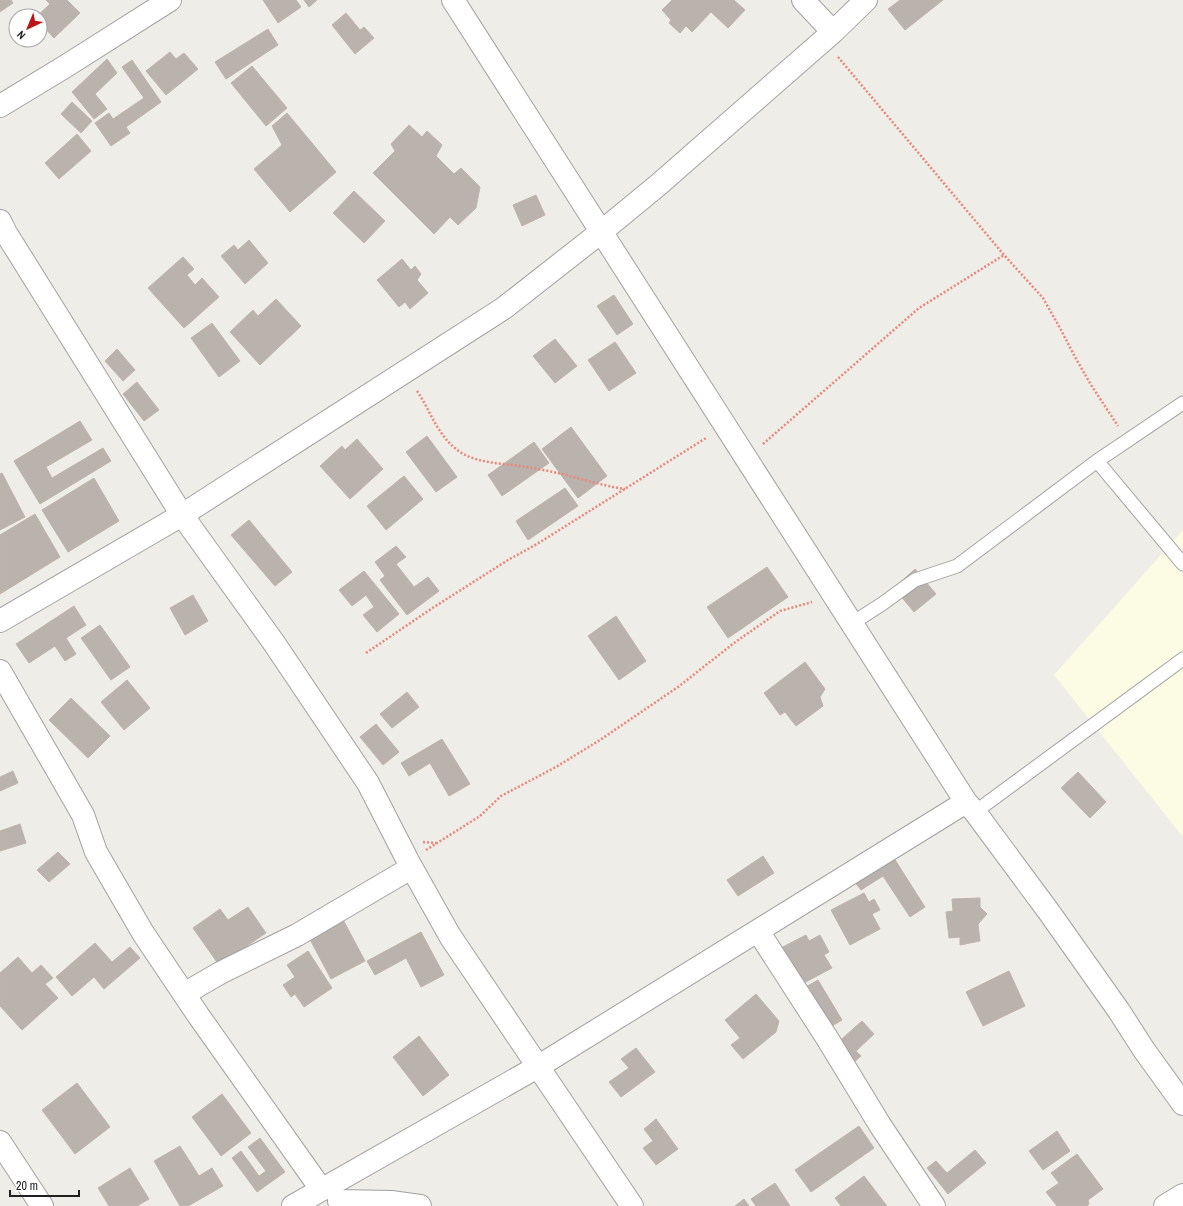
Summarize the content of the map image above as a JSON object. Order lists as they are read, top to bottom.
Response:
{
  "scale_bar": "20 m",
  "north": "bottom left"
}
